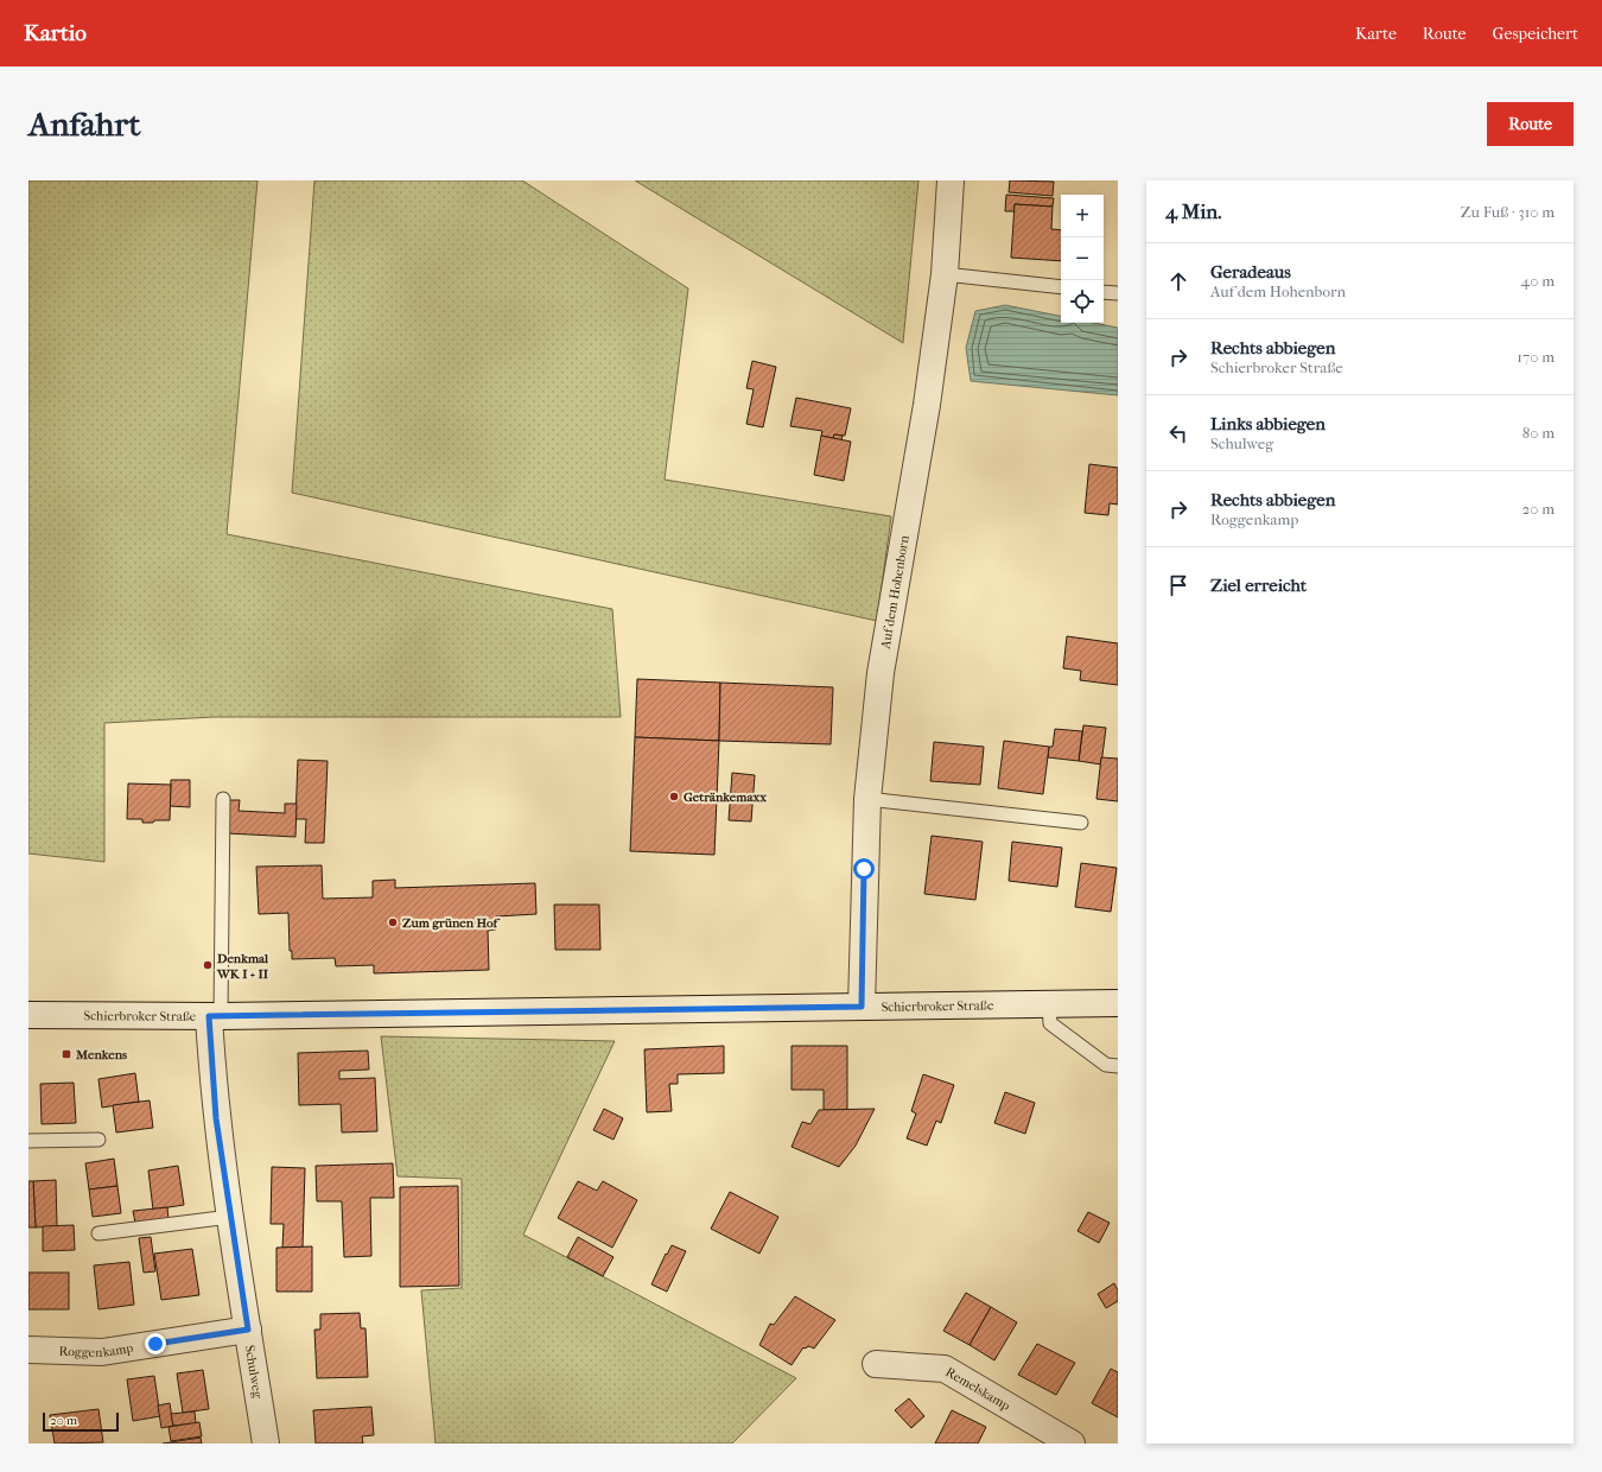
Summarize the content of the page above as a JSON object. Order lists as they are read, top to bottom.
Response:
{
  "streets": {
    "street": [
      "Auf dem Hohenborn",
      "Schierbroker Straße",
      "Roggenkamp",
      "Schulweg",
      "Remelskamp"
    ]
  },
  "crossings": [
    ["Auf dem Hohenborn", "Schierbroker Straße"],
    ["Schierbroker Straße", "Schulweg"],
    ["Roggenkamp", "Schulweg"]
  ],
  "places": {
    "other": ["Getränkemaxx", "Zum grünen Hof", "Denkmal WK I + II"],
    "transit": ["Menkens"]
  },
  "scale_bar": "20 m",
  "page": {
    "header": "Kartio",
    "nav": ["Karte", "Route", "Gespeichert"],
    "buttons": "Route",
    "title": "Anfahrt",
    "heading": ["4 Min.", "Zu Fuß · 310 m"],
    "map_buttons": ["+", "−"],
    "list": [
      ["Geradeaus", "Auf dem Hohenborn", "40 m"],
      ["Rechts abbiegen", "Schierbroker Straße", "170 m"],
      ["Links abbiegen", "Schulweg", "80 m"],
      ["Rechts abbiegen", "Roggenkamp", "20 m"],
      "Ziel erreicht"
    ],
    "scale": "20 m"
  }
}
